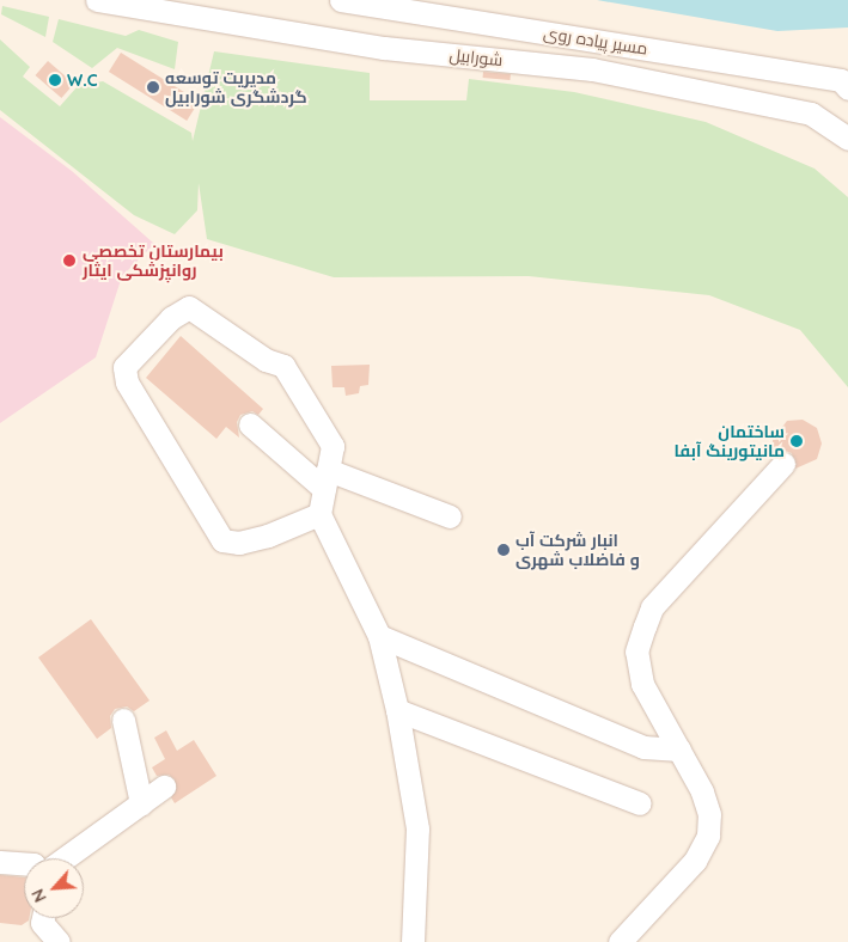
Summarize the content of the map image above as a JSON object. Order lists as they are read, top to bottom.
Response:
{
  "streets": {
    "street": ["مسیر پیاده روی", "شورابیل"]
  },
  "places": [
    "W.C",
    "مدیریت توسعه گردشگری شورابیل",
    "بیمارستان تخصصی روانپزشکی ایثار",
    "ساختمان مانیتورینگ آبفا",
    "انبار شرکت آب و فاضلاب شهری"
  ],
  "north": "bottom left"
}
